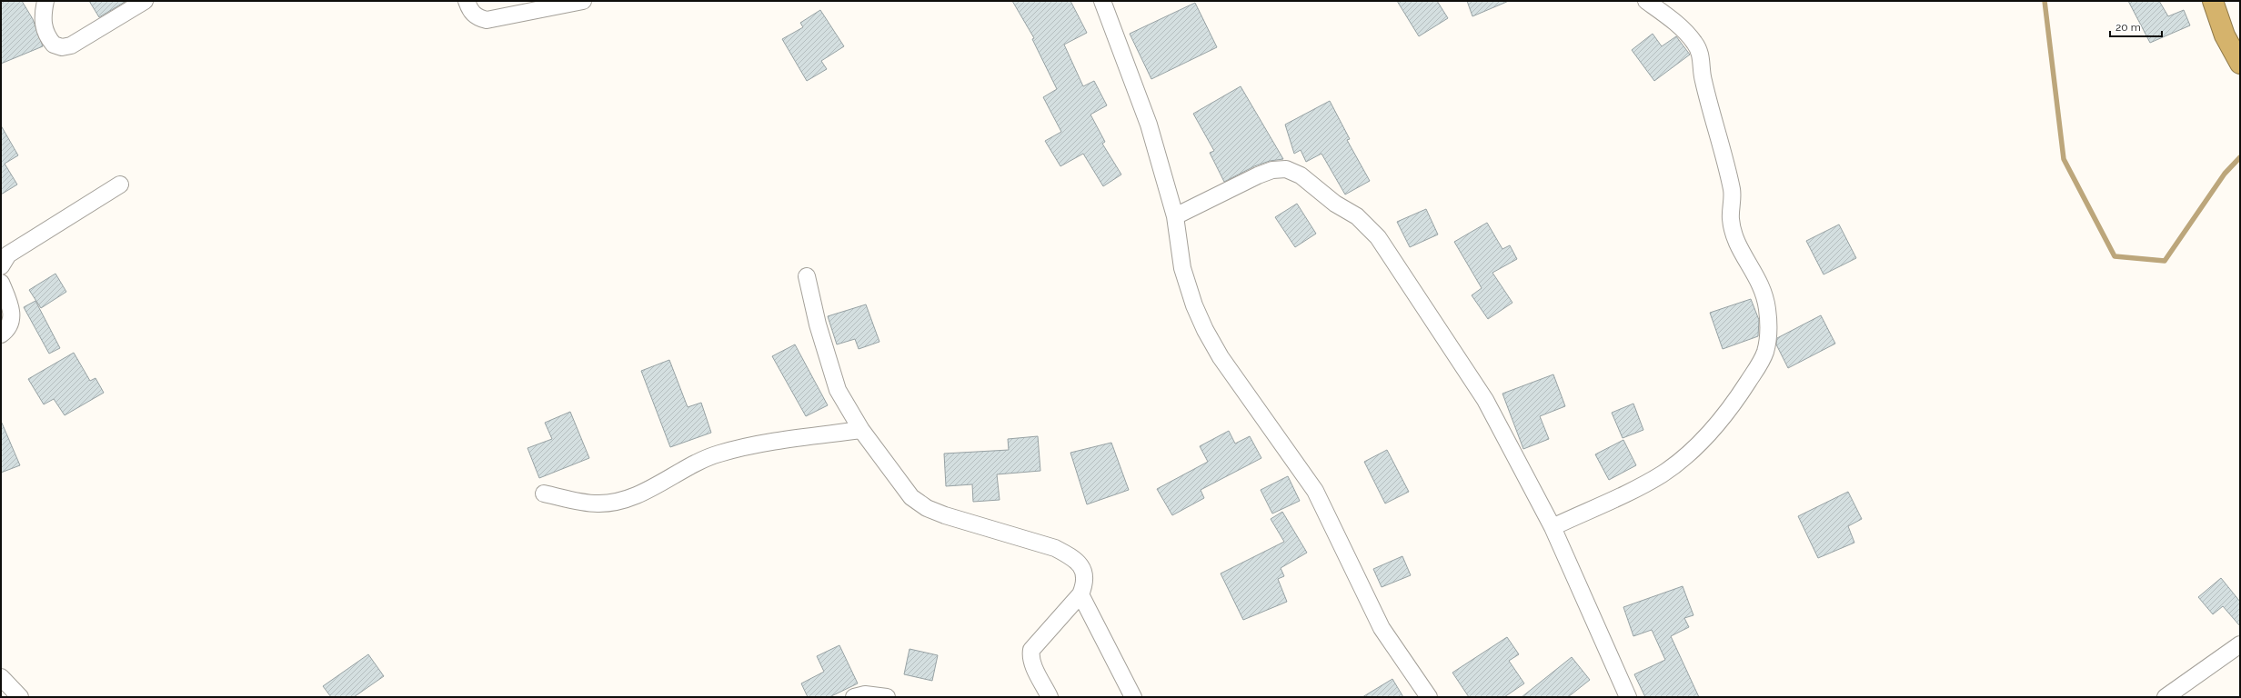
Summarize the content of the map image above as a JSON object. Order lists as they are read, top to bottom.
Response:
{
  "scale_bar": "20 m"
}
